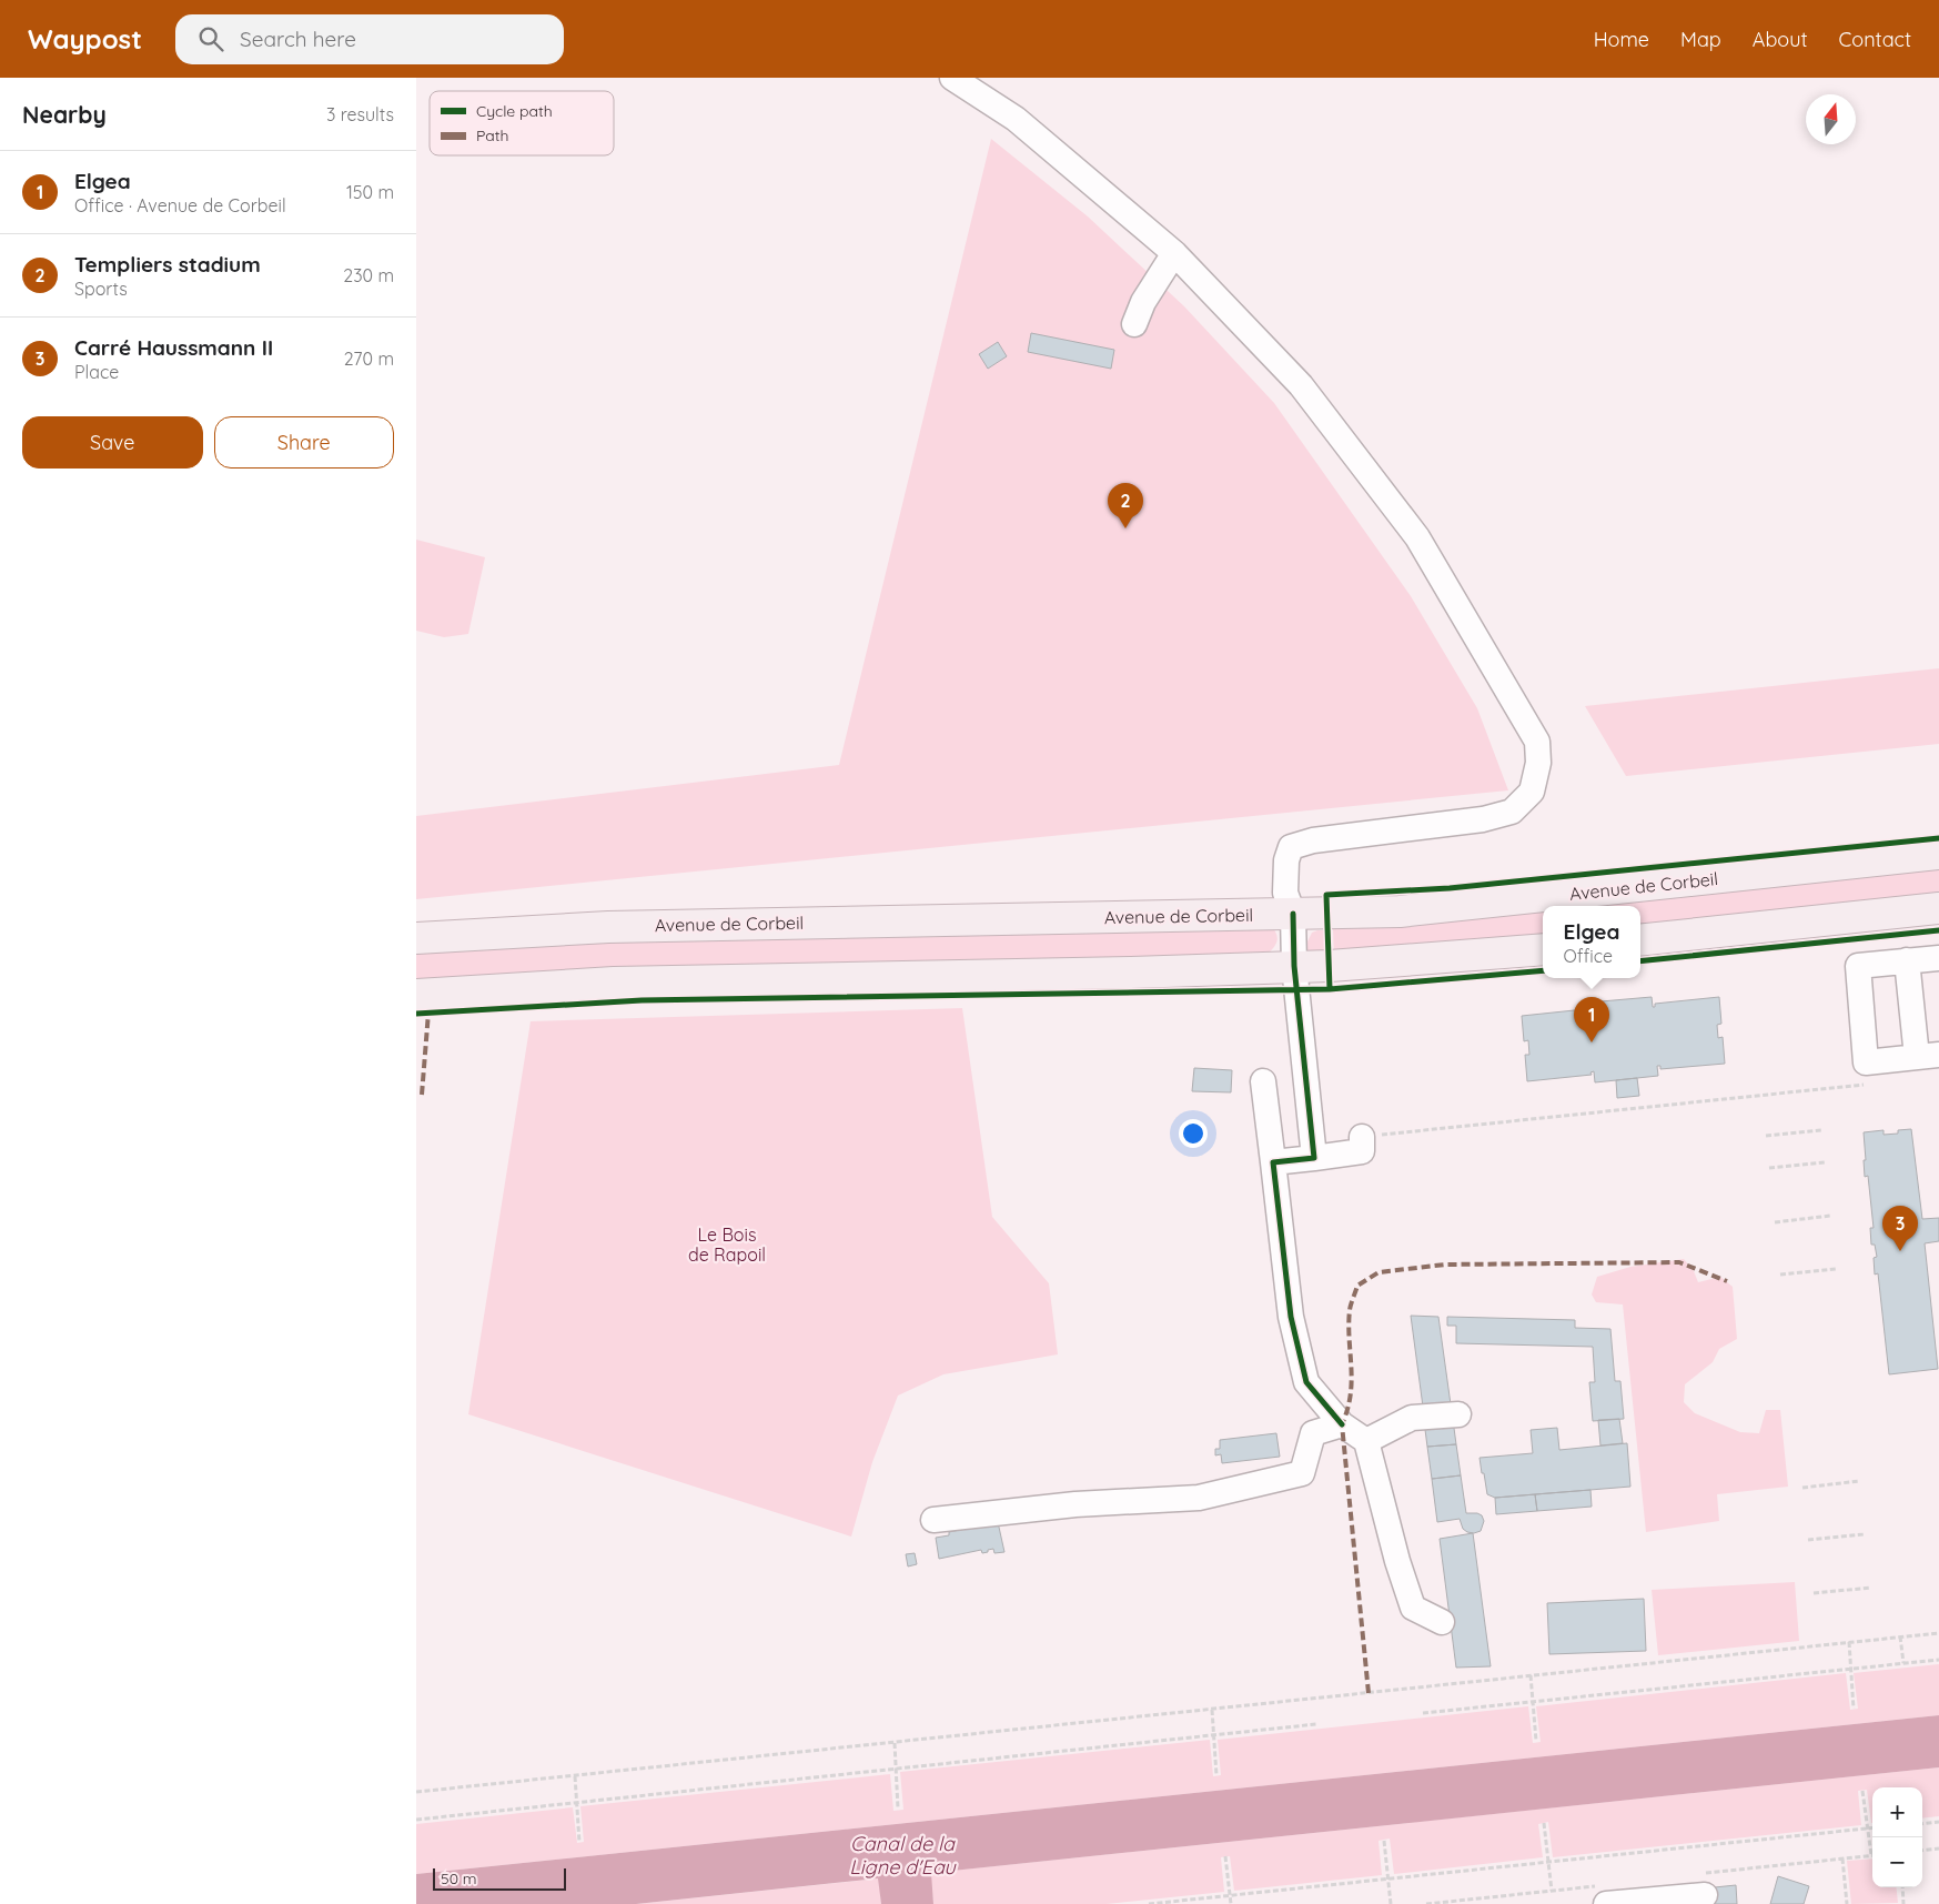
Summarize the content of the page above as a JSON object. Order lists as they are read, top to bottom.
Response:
{
  "streets": {
    "main road": ["Avenue de Corbeil"]
  },
  "water": ["Canal de la Ligne d'Eau"],
  "parks": ["Le Bois de Rapoil"],
  "legend": ["Cycle path", "Path"],
  "scale_bar": "50 m",
  "north": "top",
  "page": {
    "header": "Waypost",
    "search": "Search here",
    "nav": [
      "Home",
      "Map",
      "About",
      "Contact"
    ],
    "heading": ["Nearby", "3 results"],
    "list": [
      {
        "mark": "1",
        "name": "Elgea",
        "note": "Office · Avenue de Corbeil",
        "value": "150 m"
      },
      {
        "mark": "2",
        "name": "Templiers stadium",
        "note": "Sports",
        "value": "230 m"
      },
      {
        "mark": "3",
        "name": "Carré Haussmann II",
        "note": "Place",
        "value": "270 m"
      }
    ],
    "buttons": ["Save", "Share"],
    "pins": ["2", "1", "3"],
    "popup": ["Elgea", "Office"],
    "map_buttons": ["+", "−"],
    "scale": "50 m"
  }
}
